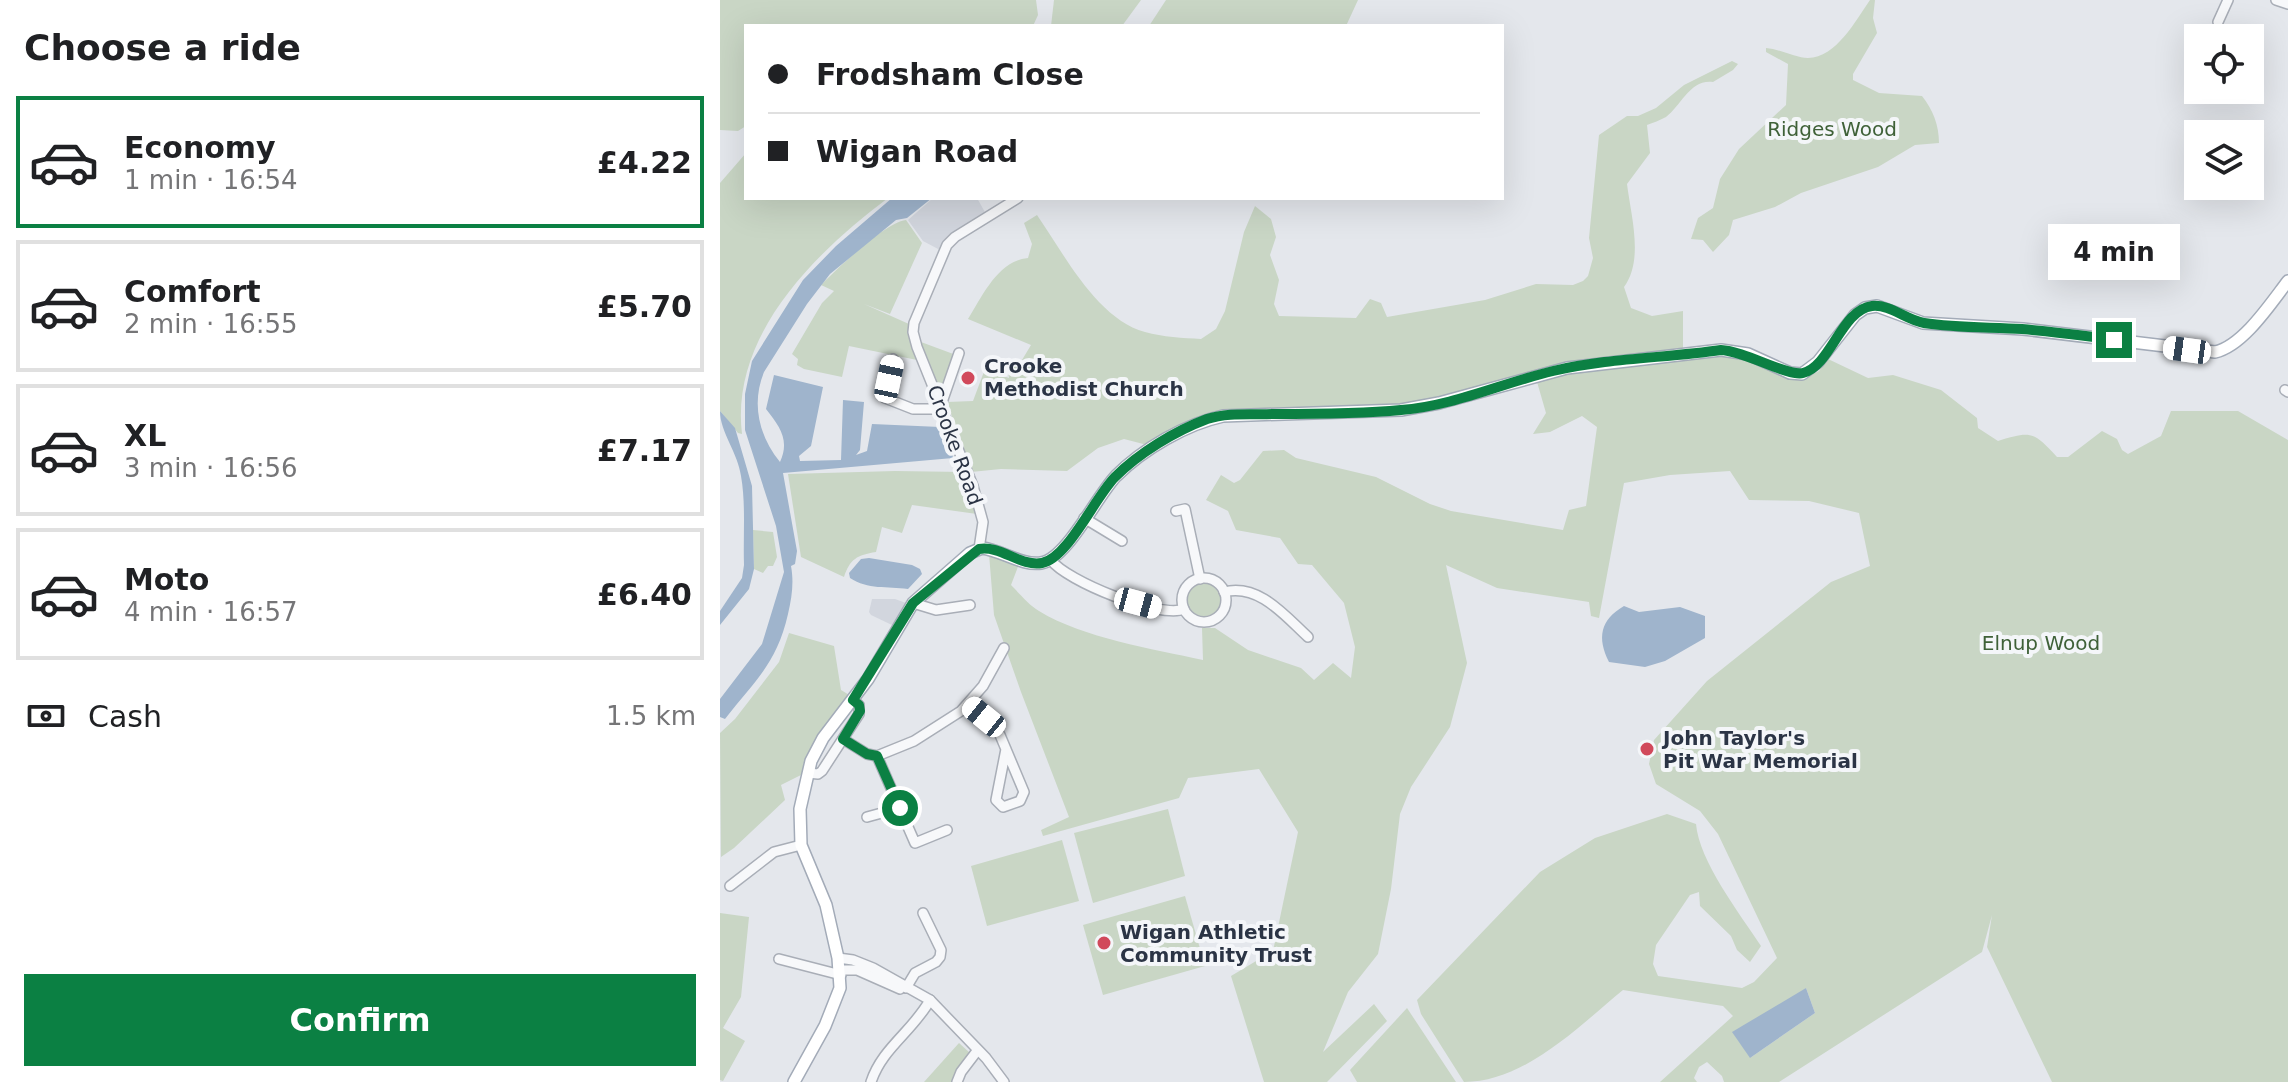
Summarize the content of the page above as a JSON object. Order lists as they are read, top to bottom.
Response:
{
  "streets": {
    "street": ["Crooke Road"]
  },
  "parks": ["Ridges Wood", "Elnup Wood"],
  "places": ["Crooke Methodist Church", "John Taylor's Pit War Memorial", "Wigan Athletic Community Trust"],
  "page": {
    "heading": "Choose a ride",
    "banner": ["Frodsham Close", "Wigan Road"],
    "list": [
      {
        "name": "Economy",
        "note": "1 min · 16:54",
        "value": "£4.22"
      },
      {
        "name": "Comfort",
        "note": "2 min · 16:55",
        "value": "£5.70"
      },
      {
        "name": "XL",
        "note": "3 min · 16:56",
        "value": "£7.17"
      },
      {
        "name": "Moto",
        "note": "4 min · 16:57",
        "value": "£6.40"
      }
    ],
    "bubble": "4 min",
    "pay": ["Cash", "1.5 km"],
    "buttons": "Confirm"
  }
}
